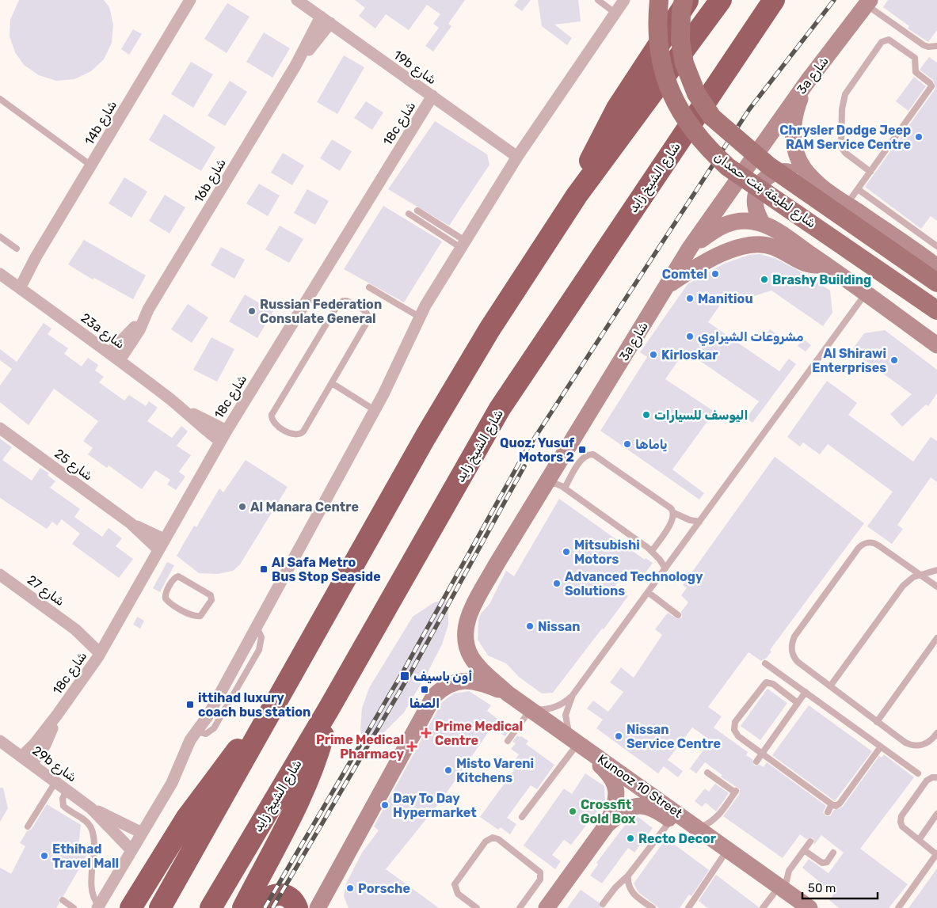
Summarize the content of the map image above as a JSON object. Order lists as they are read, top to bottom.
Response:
{
  "streets": {
    "highway": ["شارع الشيخ زايد"],
    "main road": ["شارع لطيفة بنت حمدان"],
    "street": [
      "19b شارع",
      "3a شارع",
      "14b شارع",
      "18c شارع",
      "16b شارع",
      "23a شارع",
      "شارع 25",
      "شارع 27",
      "29b شارع",
      "Kunooz 10 Street"
    ]
  },
  "crossings": [
    ["19b شارع", "18c شارع"],
    ["19b شارع", "16b شارع"],
    ["3a شارع", "شارع لطيفة بنت حمدان"],
    ["3a شارع", "Kunooz 10 Street"],
    ["14b شارع", "23a شارع"],
    ["18c شارع", "23a شارع"],
    ["18c شارع", "شارع 25"],
    ["18c شارع", "شارع 27"],
    ["18c شارع", "29b شارع"],
    ["16b شارع", "23a شارع"]
  ],
  "places": {
    "other": [
      "Chrysler Dodge Jeep RAM Service Centre",
      "Comtel",
      "Brashy Building",
      "Manitiou",
      "Russian Federation Consulate General",
      "مشروعات الشيراوي",
      "Kirloskar",
      "Al Shirawi Enterprises",
      "اليوسف للسيارات",
      "ياماها",
      "Al Manara Centre",
      "Mitsubishi Motors",
      "Advanced Technology Solutions",
      "Nissan",
      "Nissan Service Centre",
      "Misto Vareni Kitchens",
      "Day To Day Hypermarket",
      "Crossfit Gold Box",
      "Recto Decor",
      "Ethihad Travel Mall",
      "Porsche"
    ],
    "transit": [
      "Quoz, Yusuf Motors 2",
      "Al Safa Metro Bus Stop Seaside",
      "أون باسيف",
      "الصفا",
      "ittihad luxury coach bus station"
    ],
    "health": ["Prime Medical Centre", "Prime Medical Pharmacy"]
  },
  "scale_bar": "50 m"
}
